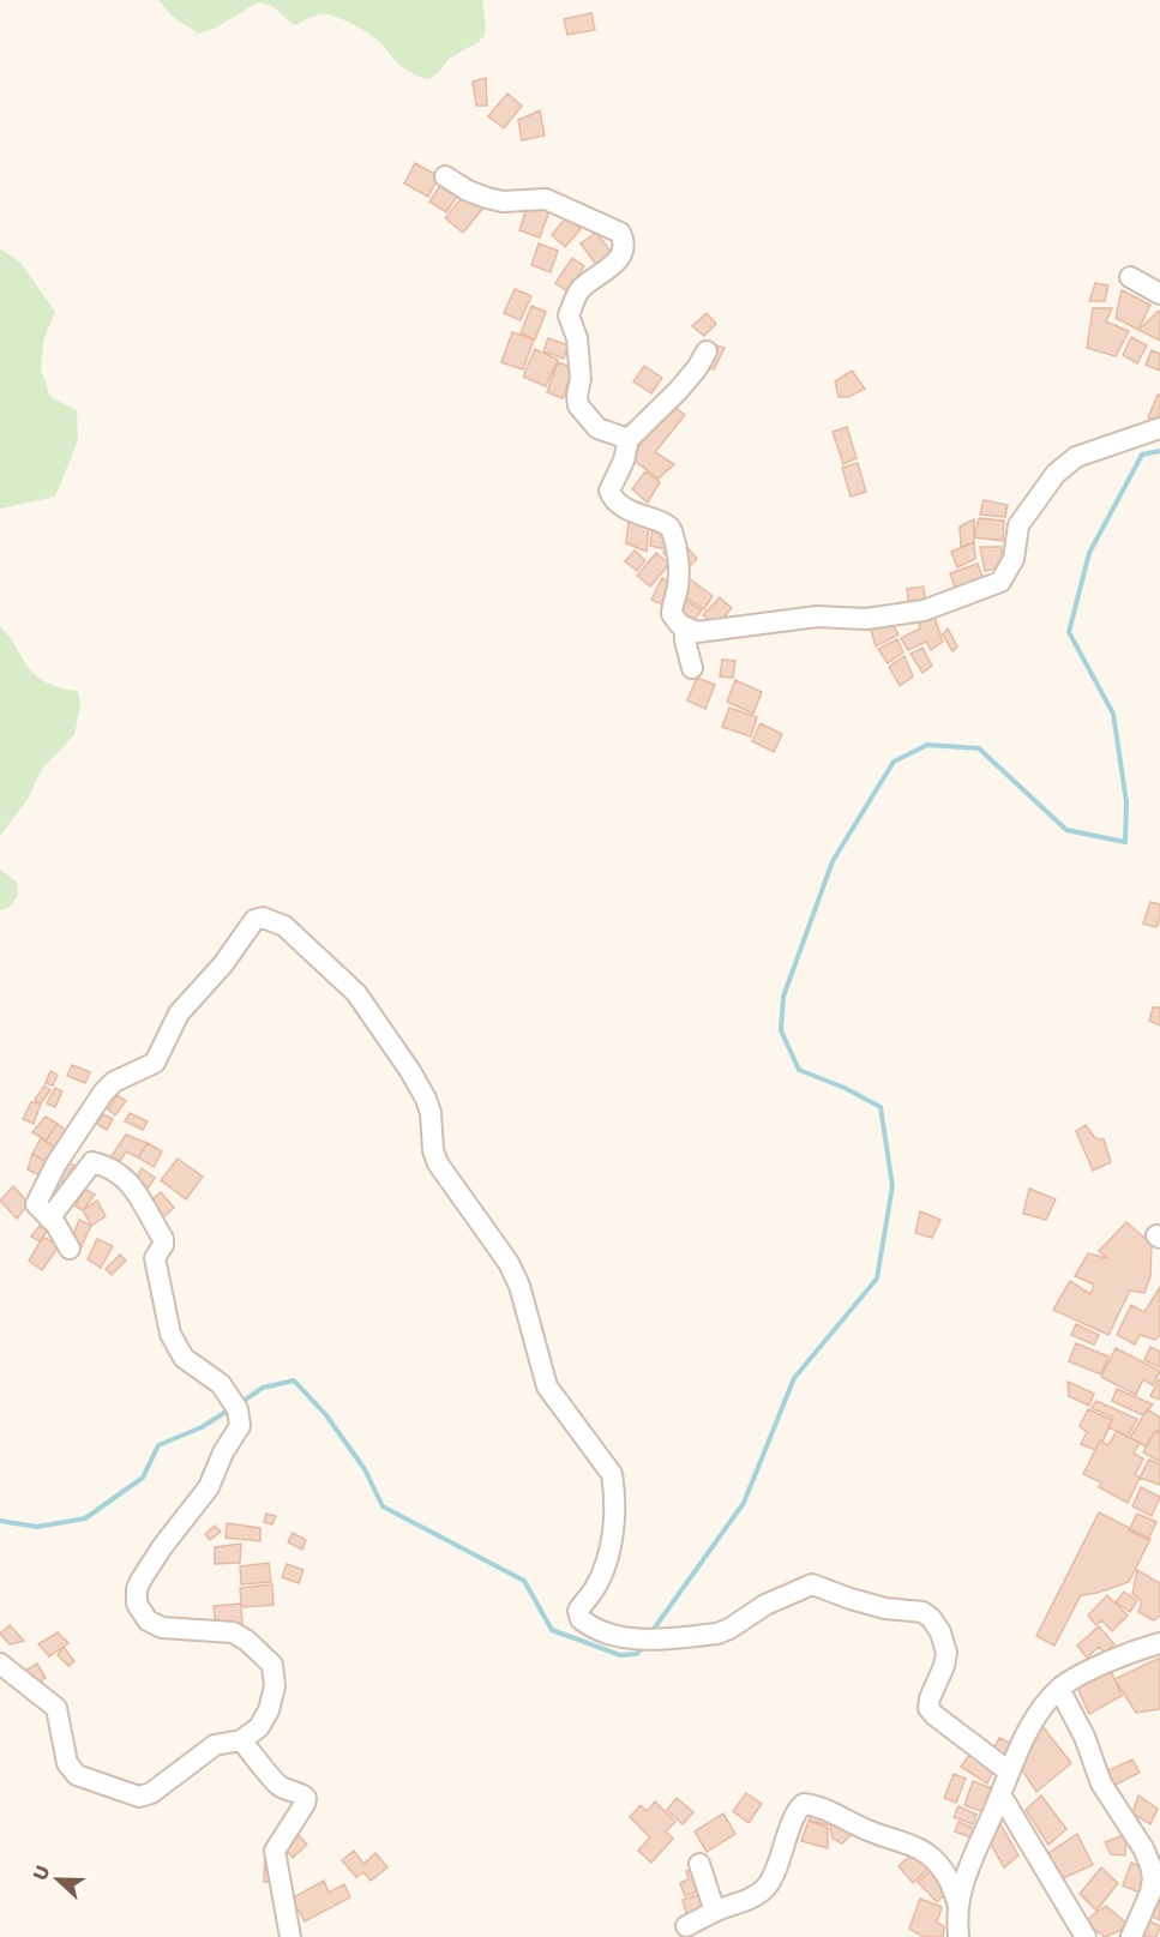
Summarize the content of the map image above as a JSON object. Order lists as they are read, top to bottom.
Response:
{
  "north": "left"
}
